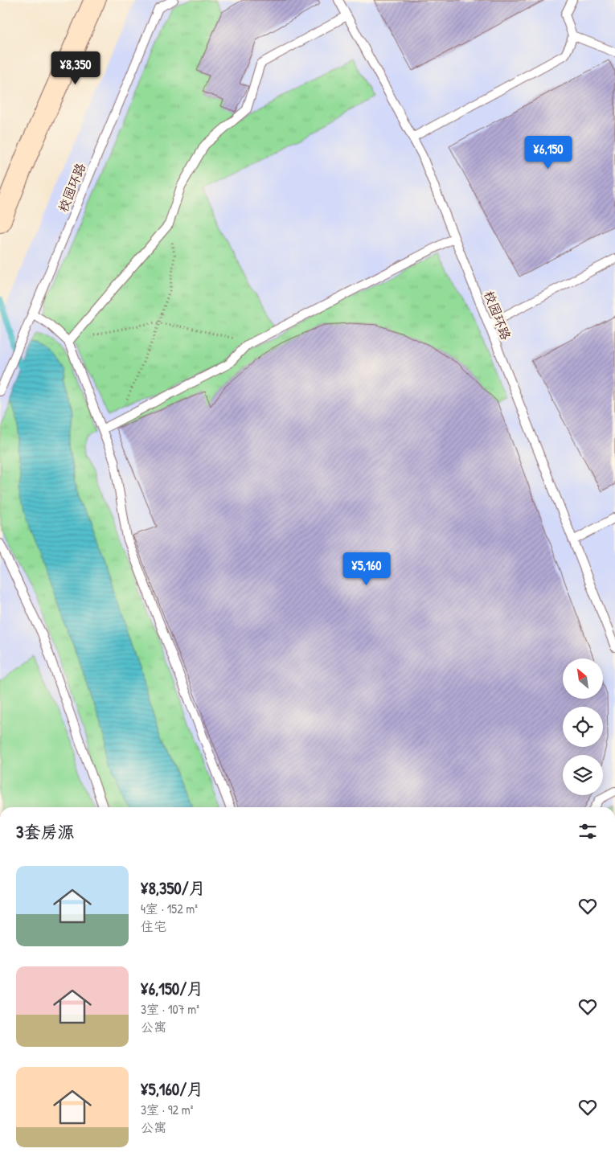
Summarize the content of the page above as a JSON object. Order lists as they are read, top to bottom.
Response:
{
  "streets": {
    "lane": ["校园环路"]
  },
  "north": "top left",
  "page": {
    "price": ["¥8,350", "¥6,150", "¥5,160"],
    "heading": "3套房源",
    "list": [
      {
        "name": "¥8,350/月",
        "note": "4室 · 152 m² · 住宅"
      },
      {
        "name": "¥6,150/月",
        "note": "3室 · 107 m² · 公寓"
      },
      {
        "name": "¥5,160/月",
        "note": "3室 · 92 m² · 公寓"
      }
    ]
  }
}
